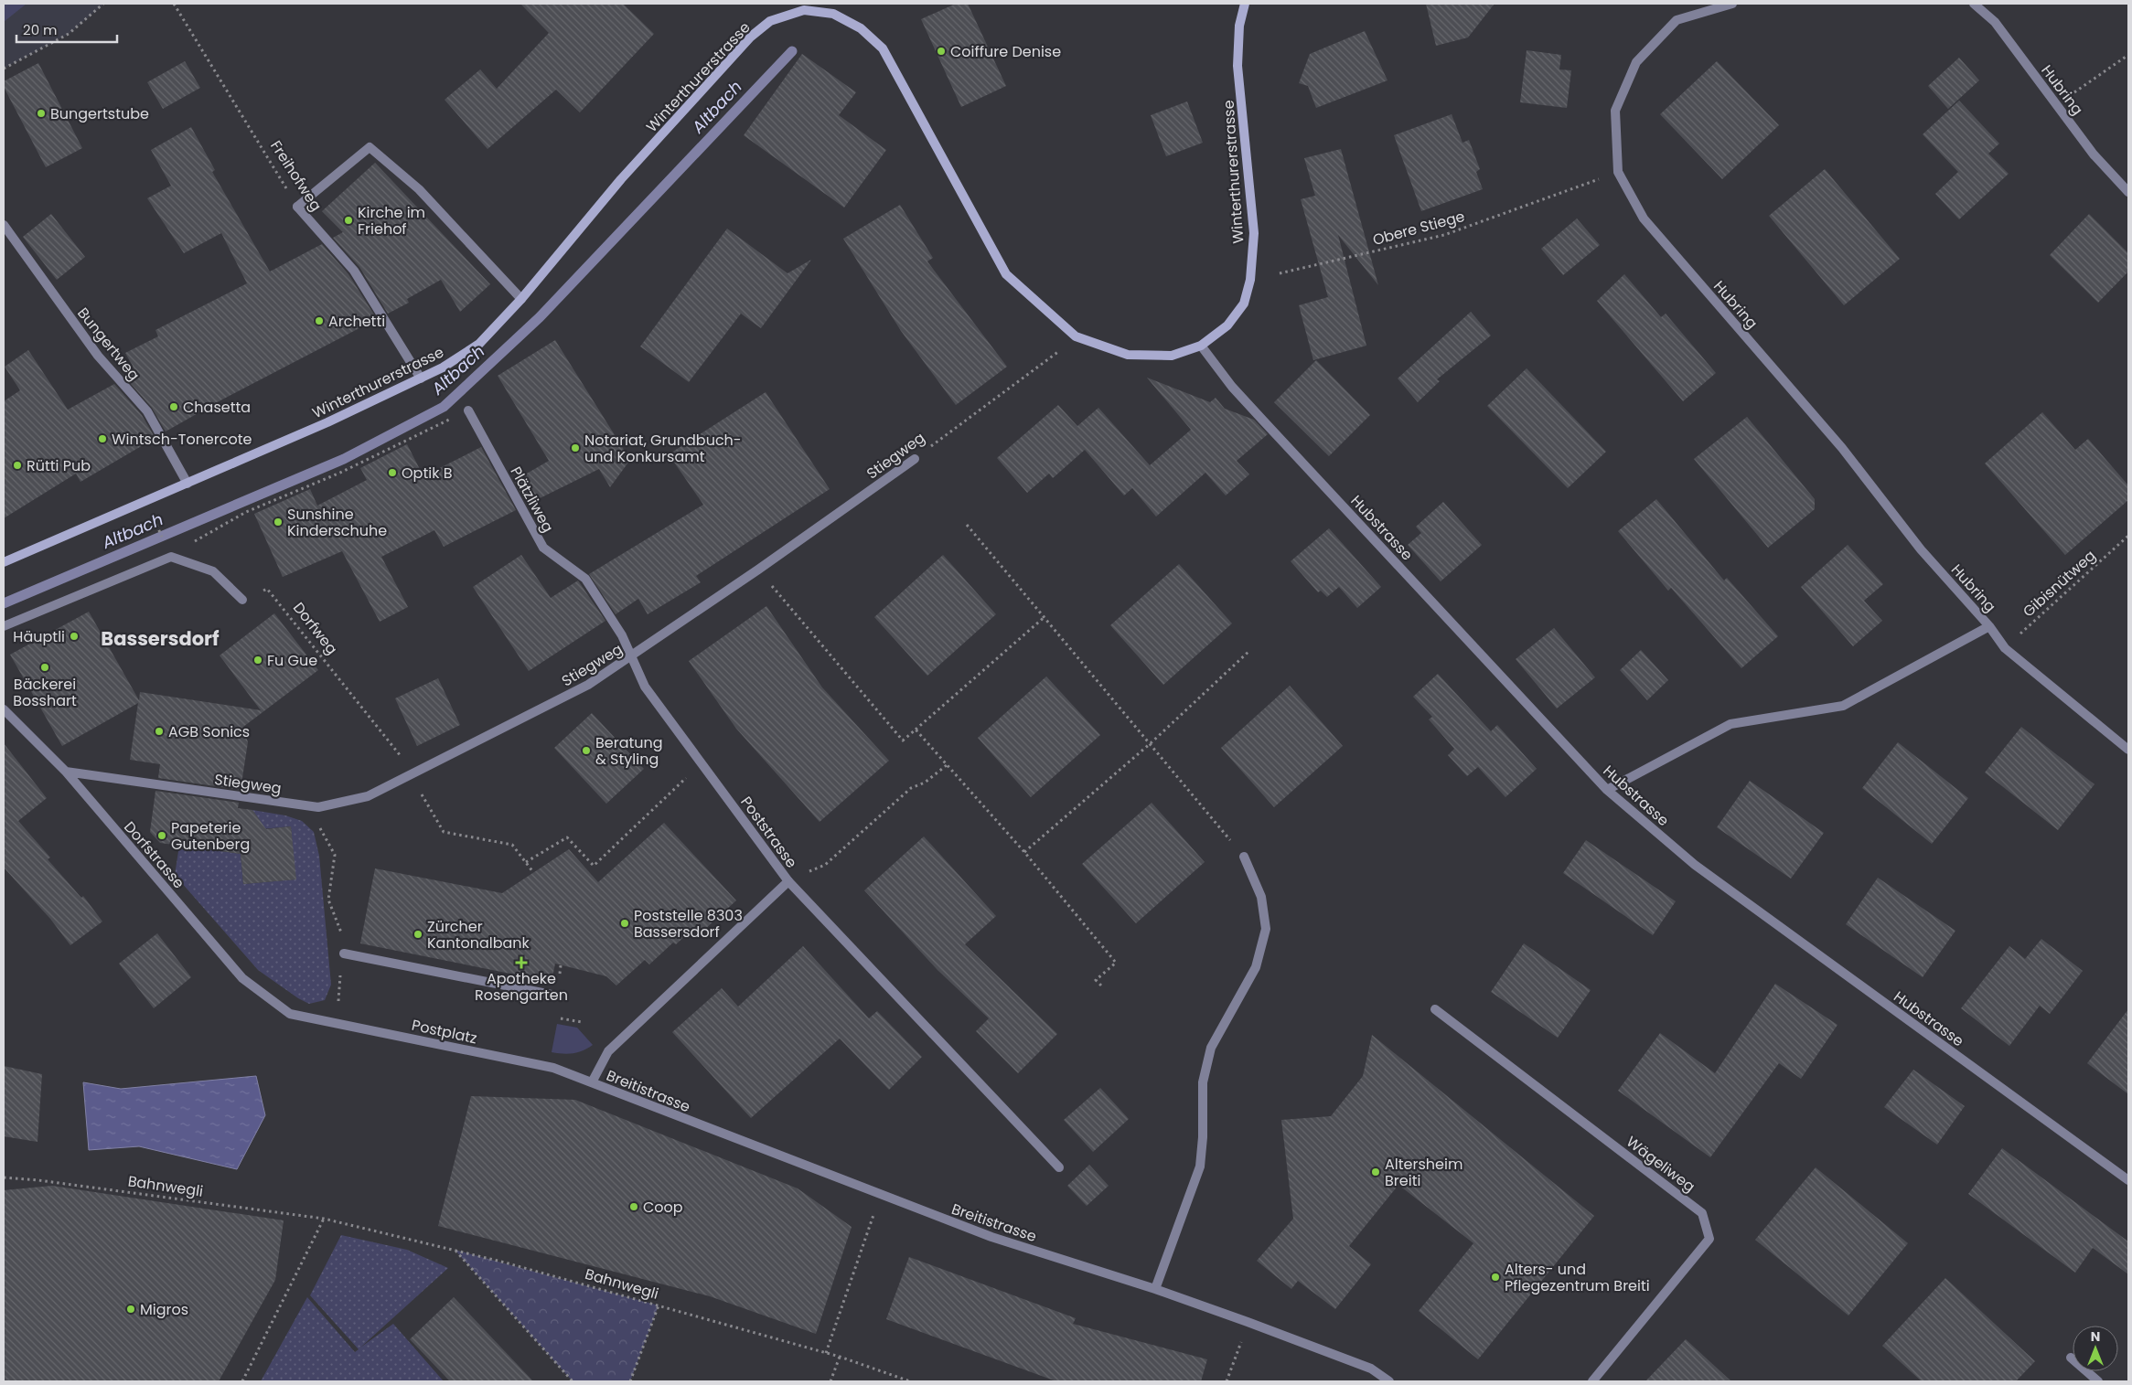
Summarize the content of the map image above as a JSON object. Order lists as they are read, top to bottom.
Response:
{
  "streets": {
    "main road": ["Winterthurerstrasse"],
    "street": [
      "Hubring",
      "Freihofweg",
      "Bungertweg",
      "Stiegweg",
      "Plätzliweg",
      "Hubstrasse",
      "Poststrasse",
      "Dorfstrasse",
      "Postplatz",
      "Breitistrasse",
      "Wägeliweg"
    ],
    "path": [
      "Obere Stiege",
      "Gibisnütweg",
      "Dorfweg",
      "Bahnwegli"
    ]
  },
  "crossings": [
    ["Winterthurerstrasse", "Freihofweg"],
    ["Winterthurerstrasse", "Bungertweg"],
    ["Winterthurerstrasse", "Hubstrasse"],
    ["Hubring", "Hubstrasse"],
    ["Hubring", "Gibisnütweg"],
    ["Stiegweg", "Plätzliweg"],
    ["Stiegweg", "Dorfweg"],
    ["Stiegweg", "Poststrasse"],
    ["Stiegweg", "Dorfstrasse"],
    ["Plätzliweg", "Poststrasse"],
    ["Poststrasse", "Postplatz"],
    ["Poststrasse", "Breitistrasse"],
    ["Dorfstrasse", "Postplatz"],
    ["Postplatz", "Breitistrasse"]
  ],
  "districts": ["Bassersdorf"],
  "water": ["Altbach"],
  "places": {
    "other": [
      "Coiffure Denise",
      "Bungertstube",
      "Kirche im Friehof",
      "Archetti",
      "Chasetta",
      "Wintsch-Tonercote",
      "Notariat, Grundbuch- und Konkursamt",
      "Rütti Pub",
      "Optik B",
      "Sunshine Kinderschuhe",
      "Häuptli",
      "Fu Gue",
      "Bäckerei Bosshart",
      "AGB Sonics",
      "Beratung & Styling",
      "Papeterie Gutenberg",
      "Poststelle 8303 Bassersdorf",
      "Zürcher Kantonalbank",
      "Altersheim Breiti",
      "Coop",
      "Alters- und Pflegezentrum Breiti",
      "Migros"
    ],
    "health": ["Apotheke Rosengarten"]
  },
  "scale_bar": "20 m",
  "north": "top"
}
